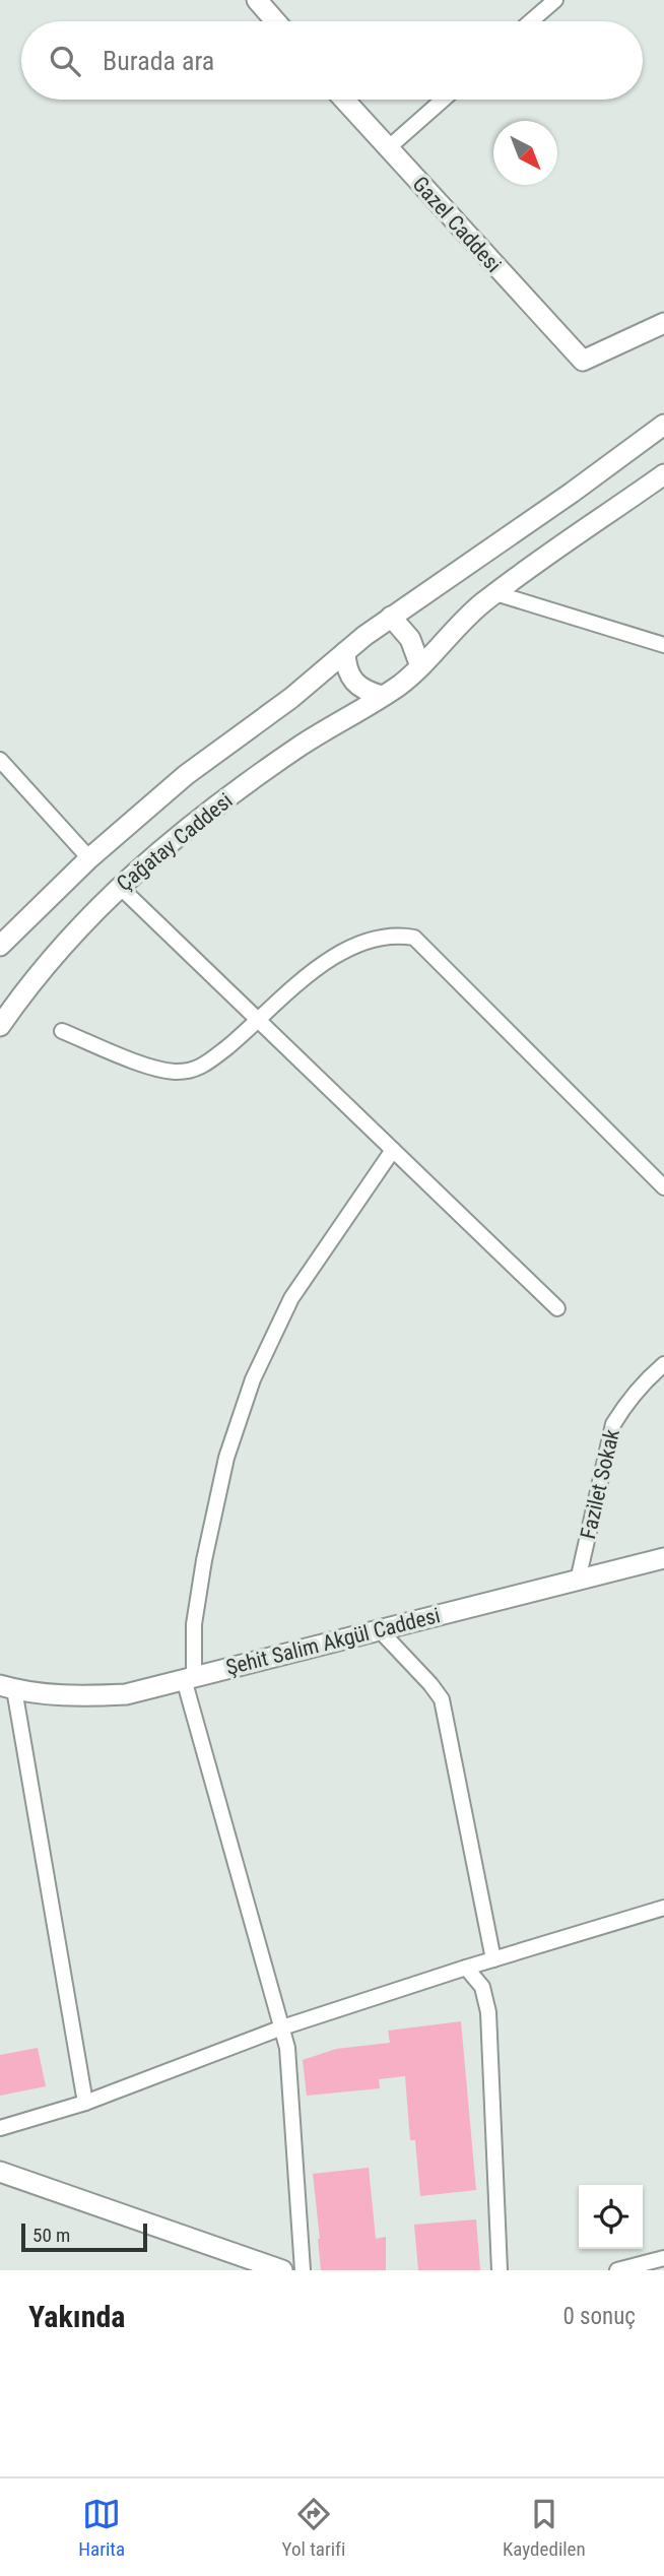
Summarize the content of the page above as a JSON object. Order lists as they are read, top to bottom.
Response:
{
  "streets": {
    "main road": ["Gazel Caddesi", "Çağatay Caddesi", "Şehit Salim Akgül Caddesi"],
    "street": ["Fazilet Sokak"]
  },
  "crossings": [
    ["Fazilet Sokak", "Şehit Salim Akgül Caddesi"]
  ],
  "scale_bar": "50 m",
  "north": "bottom right",
  "page": {
    "search": "Burada ara",
    "scale": "50 m",
    "heading": ["Yakında", "0 sonuç"],
    "nav": ["Harita", "Yol tarifi", "Kaydedilen"]
  }
}
